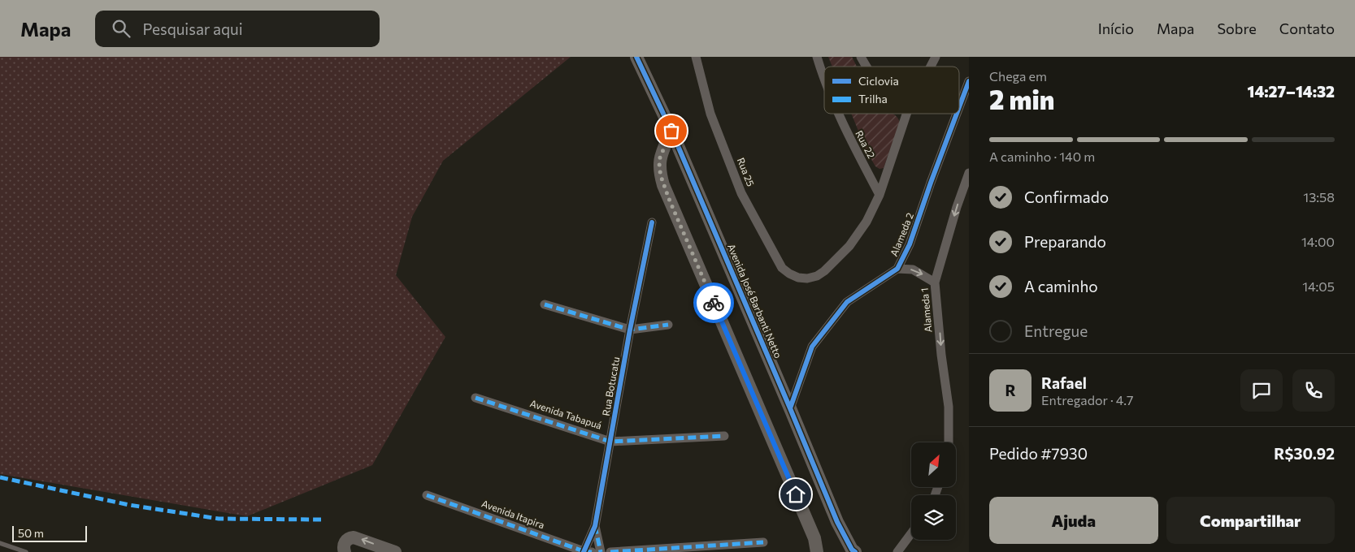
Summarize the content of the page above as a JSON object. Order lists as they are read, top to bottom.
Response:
{
  "streets": {
    "street": [
      "Rua 22",
      "Rua 25",
      "Alameda 2",
      "Avenida José Barbanti Netto",
      "Alameda 1",
      "Rua Botucatu",
      "Avenida Tabapuá",
      "Avenida Itapira"
    ]
  },
  "crossings": [
    ["Rua 22", "Rua 25"],
    ["Alameda 2", "Avenida José Barbanti Netto"],
    ["Rua Botucatu", "Avenida Tabapuá"],
    ["Rua Botucatu", "Avenida Itapira"]
  ],
  "one_way": ["Alameda 1"],
  "legend": ["Ciclovia", "Trilha"],
  "scale_bar": "50 m",
  "north": "top right",
  "page": {
    "header": "Mapa",
    "search": "Pesquisar aqui",
    "nav": [
      "Início",
      "Mapa",
      "Sobre",
      "Contato"
    ],
    "heading": ["2 min", "Chega em", "14:27–14:32"],
    "panel": [
      "Rafael",
      "Entregador · 4.7",
      "Pedido #7930",
      "R$30.92"
    ],
    "bar": "A caminho · 140 m",
    "list": [
      ["Confirmado", "13:58"],
      ["Preparando", "14:00"],
      ["A caminho", "14:05"],
      "Entregue"
    ],
    "round": "R",
    "buttons": ["Ajuda", "Compartilhar"],
    "scale": "50 m"
  }
}
